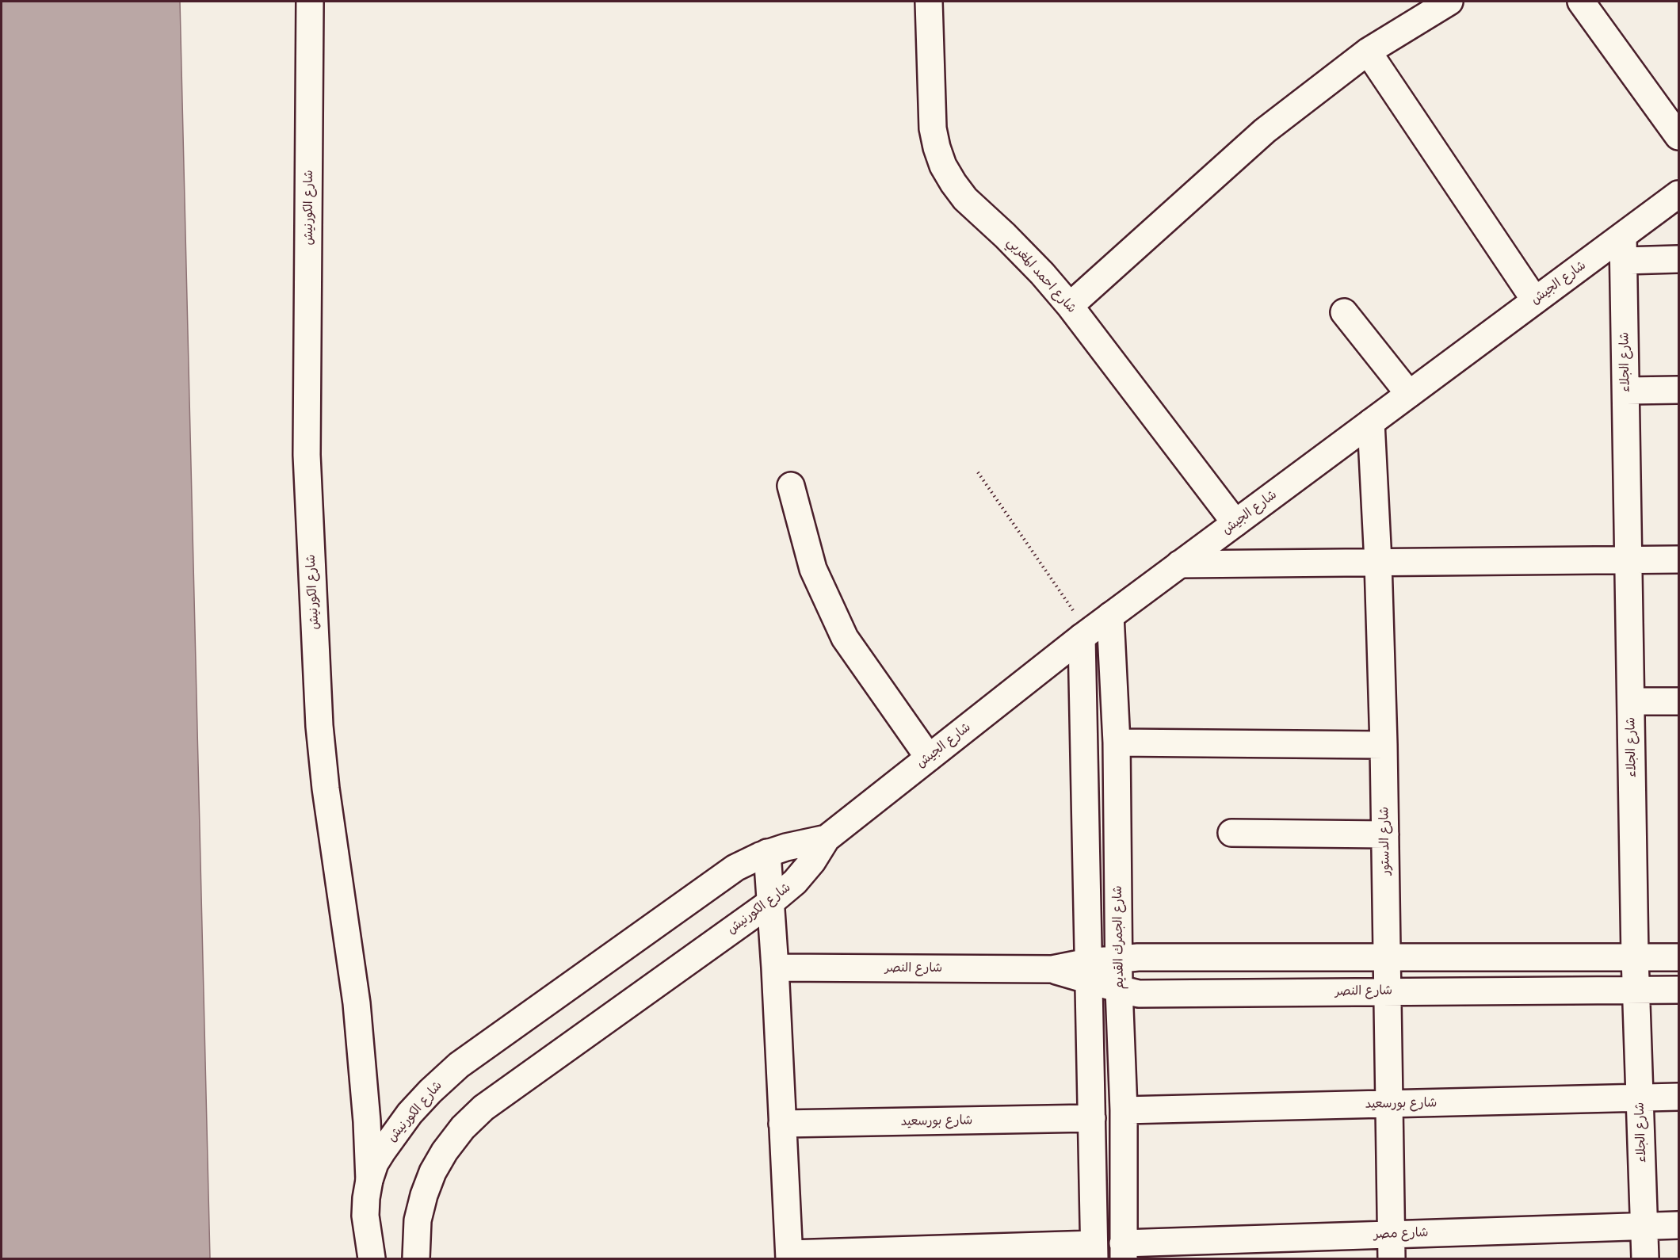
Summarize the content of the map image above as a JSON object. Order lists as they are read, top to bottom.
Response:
{
  "streets": {
    "street": [
      "شارع الكورنيش",
      "شارع احمد المغربي",
      "شارع الجيش",
      "شارع الجلاء",
      "شارع الدستور",
      "شارع الجمرك القديم",
      "شارع النصر",
      "شارع بورسعيد",
      "شارع مصر"
    ]
  },
  "crossings": [
    ["شارع الكورنيش", "شارع الجيش"],
    ["شارع احمد المغربي", "شارع الجيش"],
    ["شارع الجيش", "شارع الجلاء"],
    ["شارع الجيش", "شارع الدستور"],
    ["شارع الجيش", "شارع الجمرك القديم"],
    ["شارع الجلاء", "شارع النصر"],
    ["شارع الجلاء", "شارع بورسعيد"],
    ["شارع الجلاء", "شارع مصر"],
    ["شارع الدستور", "شارع النصر"],
    ["شارع الدستور", "شارع بورسعيد"],
    ["شارع الدستور", "شارع مصر"],
    ["شارع الجمرك القديم", "شارع النصر"],
    ["شارع الجمرك القديم", "شارع بورسعيد"],
    ["شارع الجمرك القديم", "شارع مصر"]
  ]
}
